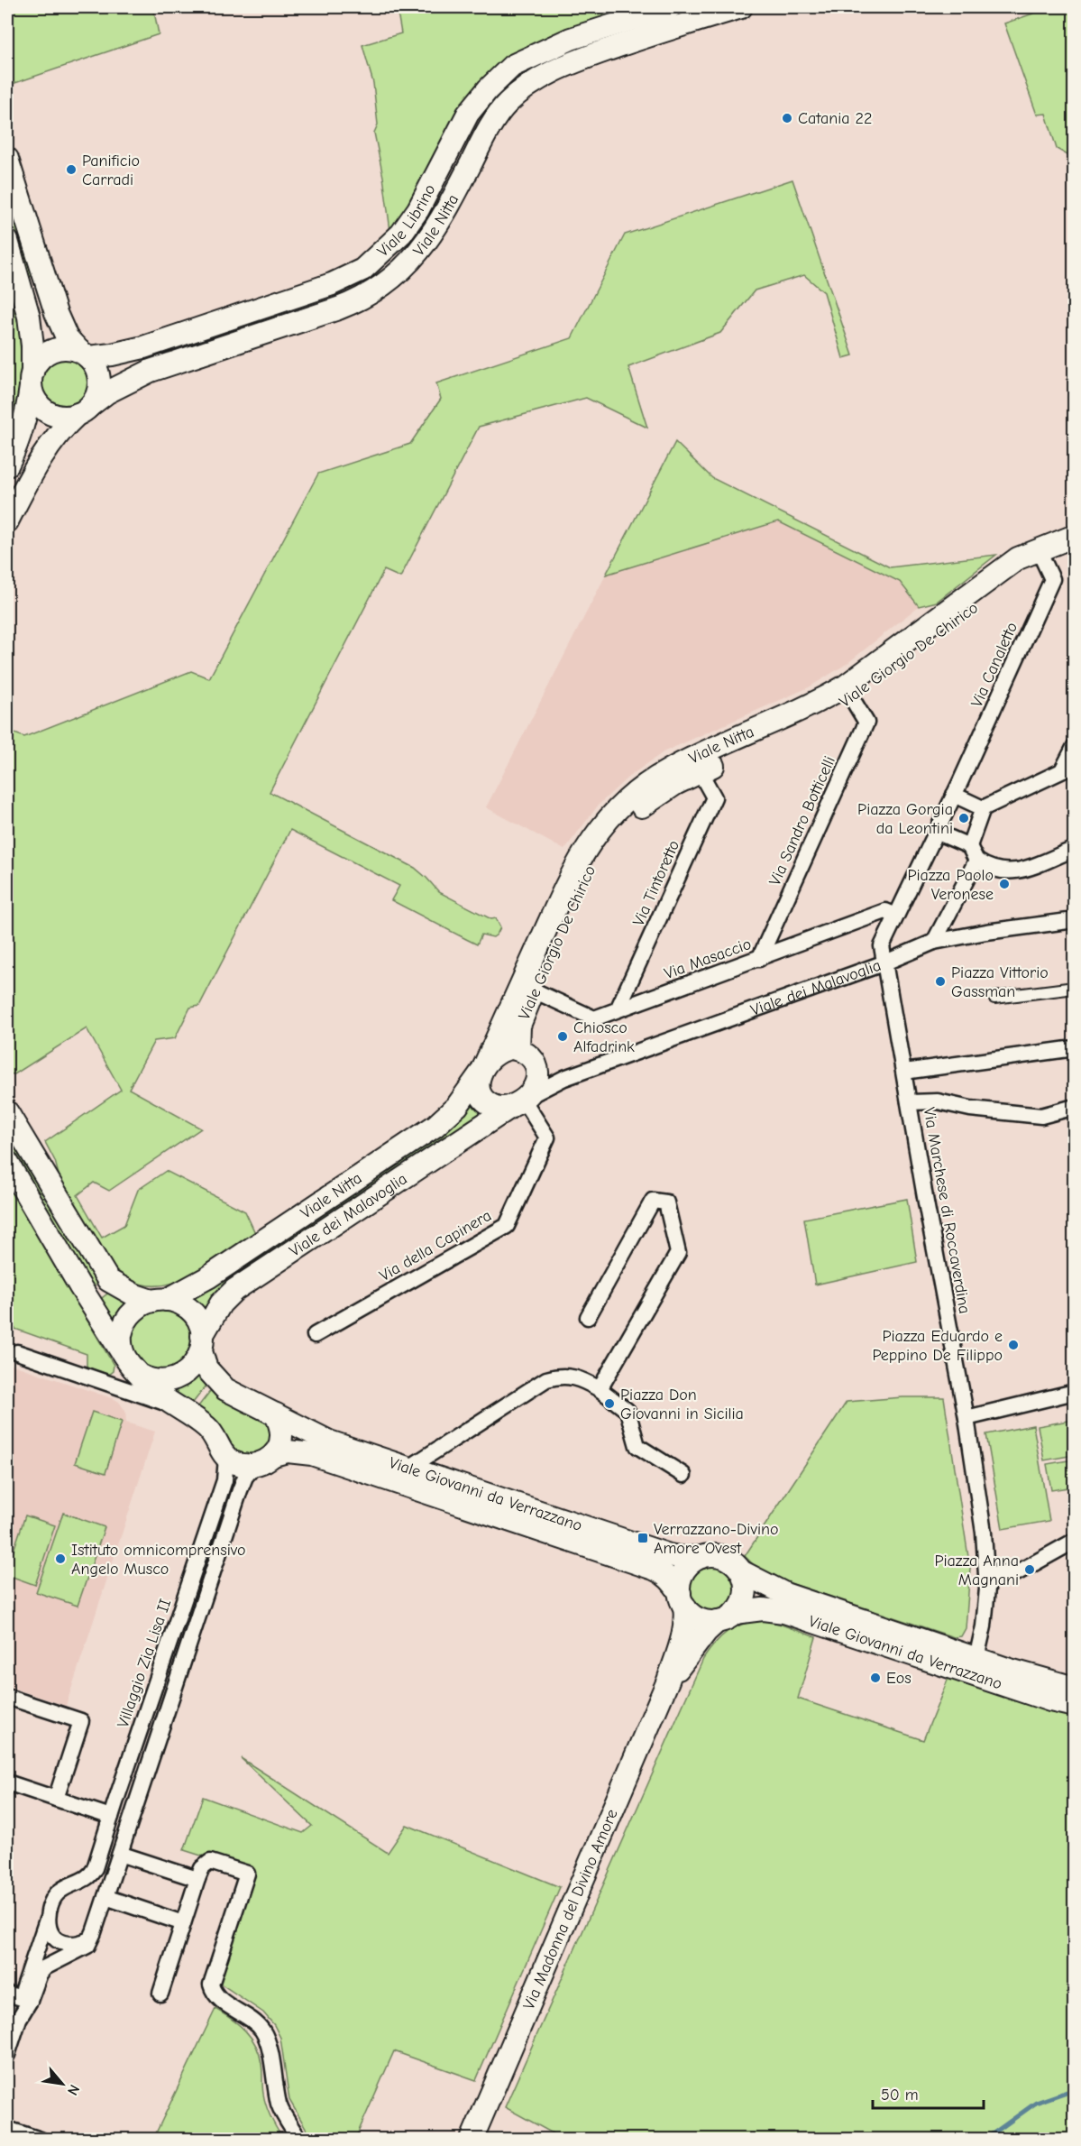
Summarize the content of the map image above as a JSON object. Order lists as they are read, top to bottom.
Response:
{
  "streets": {
    "main road": [
      "Viale Librino",
      "Viale Nitta",
      "Viale Giorgio De Chirico",
      "Viale dei Malavoglia",
      "Viale Giovanni da Verrazzano",
      "Via Madonna del Divino Amore"
    ],
    "street": [
      "Via Canaletto",
      "Via Sandro Botticelli",
      "Via Tintoretto",
      "Via Masaccio",
      "Via Marchese di Roccaverdina",
      "Via della Capinera",
      "Villaggio Zia Lisa II"
    ]
  },
  "crossings": [
    ["Viale Librino", "Viale Nitta"],
    ["Viale Nitta", "Viale Giorgio De Chirico"],
    ["Viale Nitta", "Via Canaletto"],
    ["Viale Nitta", "Via Sandro Botticelli"],
    ["Viale Nitta", "Via Tintoretto"],
    ["Viale Nitta", "Viale dei Malavoglia"],
    ["Viale Nitta", "Via della Capinera"],
    ["Viale Nitta", "Viale Giovanni da Verrazzano"],
    ["Viale Giorgio De Chirico", "Via Tintoretto"],
    ["Viale Giorgio De Chirico", "Via Masaccio"],
    ["Viale Giorgio De Chirico", "Viale dei Malavoglia"],
    ["Viale Giorgio De Chirico", "Via della Capinera"],
    ["Via Canaletto", "Via Masaccio"],
    ["Via Sandro Botticelli", "Via Masaccio"],
    ["Via Tintoretto", "Via Masaccio"],
    ["Viale dei Malavoglia", "Via Marchese di Roccaverdina"],
    ["Viale dei Malavoglia", "Via della Capinera"],
    ["Viale dei Malavoglia", "Viale Giovanni da Verrazzano"],
    ["Via Marchese di Roccaverdina", "Viale Giovanni da Verrazzano"],
    ["Viale Giovanni da Verrazzano", "Villaggio Zia Lisa II"]
  ],
  "places": {
    "other": [
      "Catania 22",
      "Panificio Carradi",
      "Piazza Gorgia da Leontini",
      "Piazza Paolo Veronese",
      "Piazza Vittorio Gassman",
      "Chiosco Alfadrink",
      "Piazza Eduardo e Peppino De Filippo",
      "Piazza Don Giovanni in Sicilia",
      "Istituto omnicomprensivo Angelo Musco",
      "Piazza Anna Magnani",
      "Eos"
    ],
    "transit": ["Verrazzano-Divino Amore Ovest"]
  },
  "scale_bar": "50 m",
  "north": "bottom right"
}
